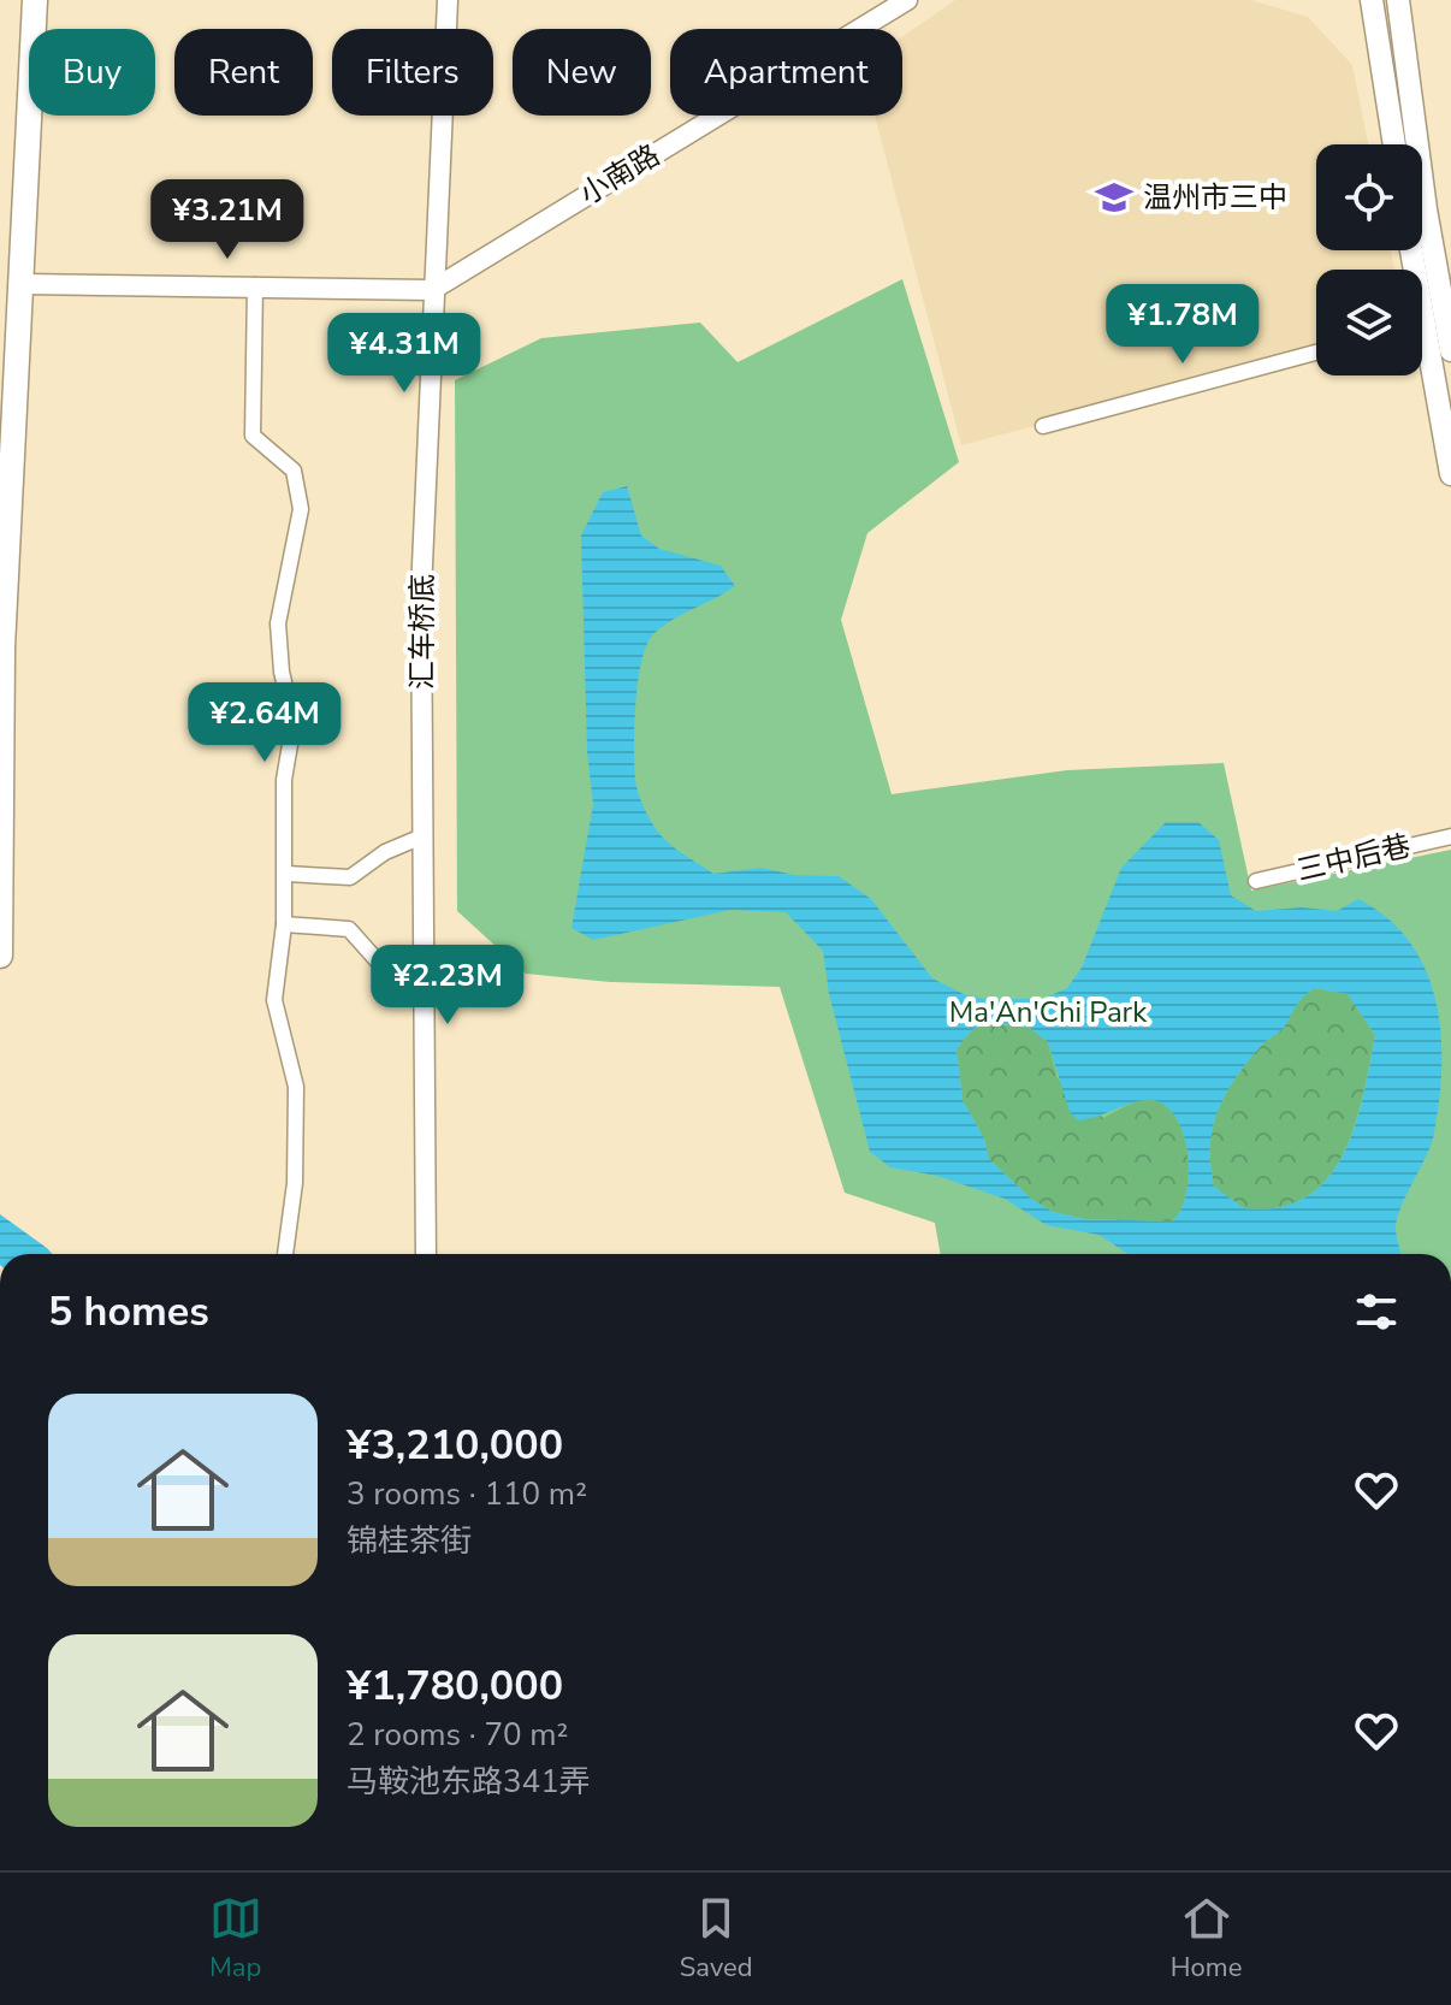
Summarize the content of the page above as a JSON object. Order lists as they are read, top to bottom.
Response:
{
  "streets": {
    "street": ["小南路", "汇车桥底", "三中后巷"]
  },
  "crossings": [
    ["小南路", "汇车桥底"]
  ],
  "parks": ["Ma'An'Chi Park"],
  "places": {
    "school or university": ["温州市三中"]
  },
  "page": {
    "chip": [
      "Buy",
      "Rent",
      "Filters",
      "New",
      "Apartment"
    ],
    "price": [
      "¥3.21M",
      "¥1.78M",
      "¥4.31M",
      "¥2.64M",
      "¥2.23M"
    ],
    "heading": "5 homes",
    "list": [
      {
        "name": "¥3,210,000",
        "note": "3 rooms · 110 m² · 锦桂茶街"
      },
      {
        "name": "¥1,780,000",
        "note": "2 rooms · 70 m² · 马鞍池东路341弄"
      }
    ],
    "tabs": ["Map", "Saved", "Home"]
  }
}
